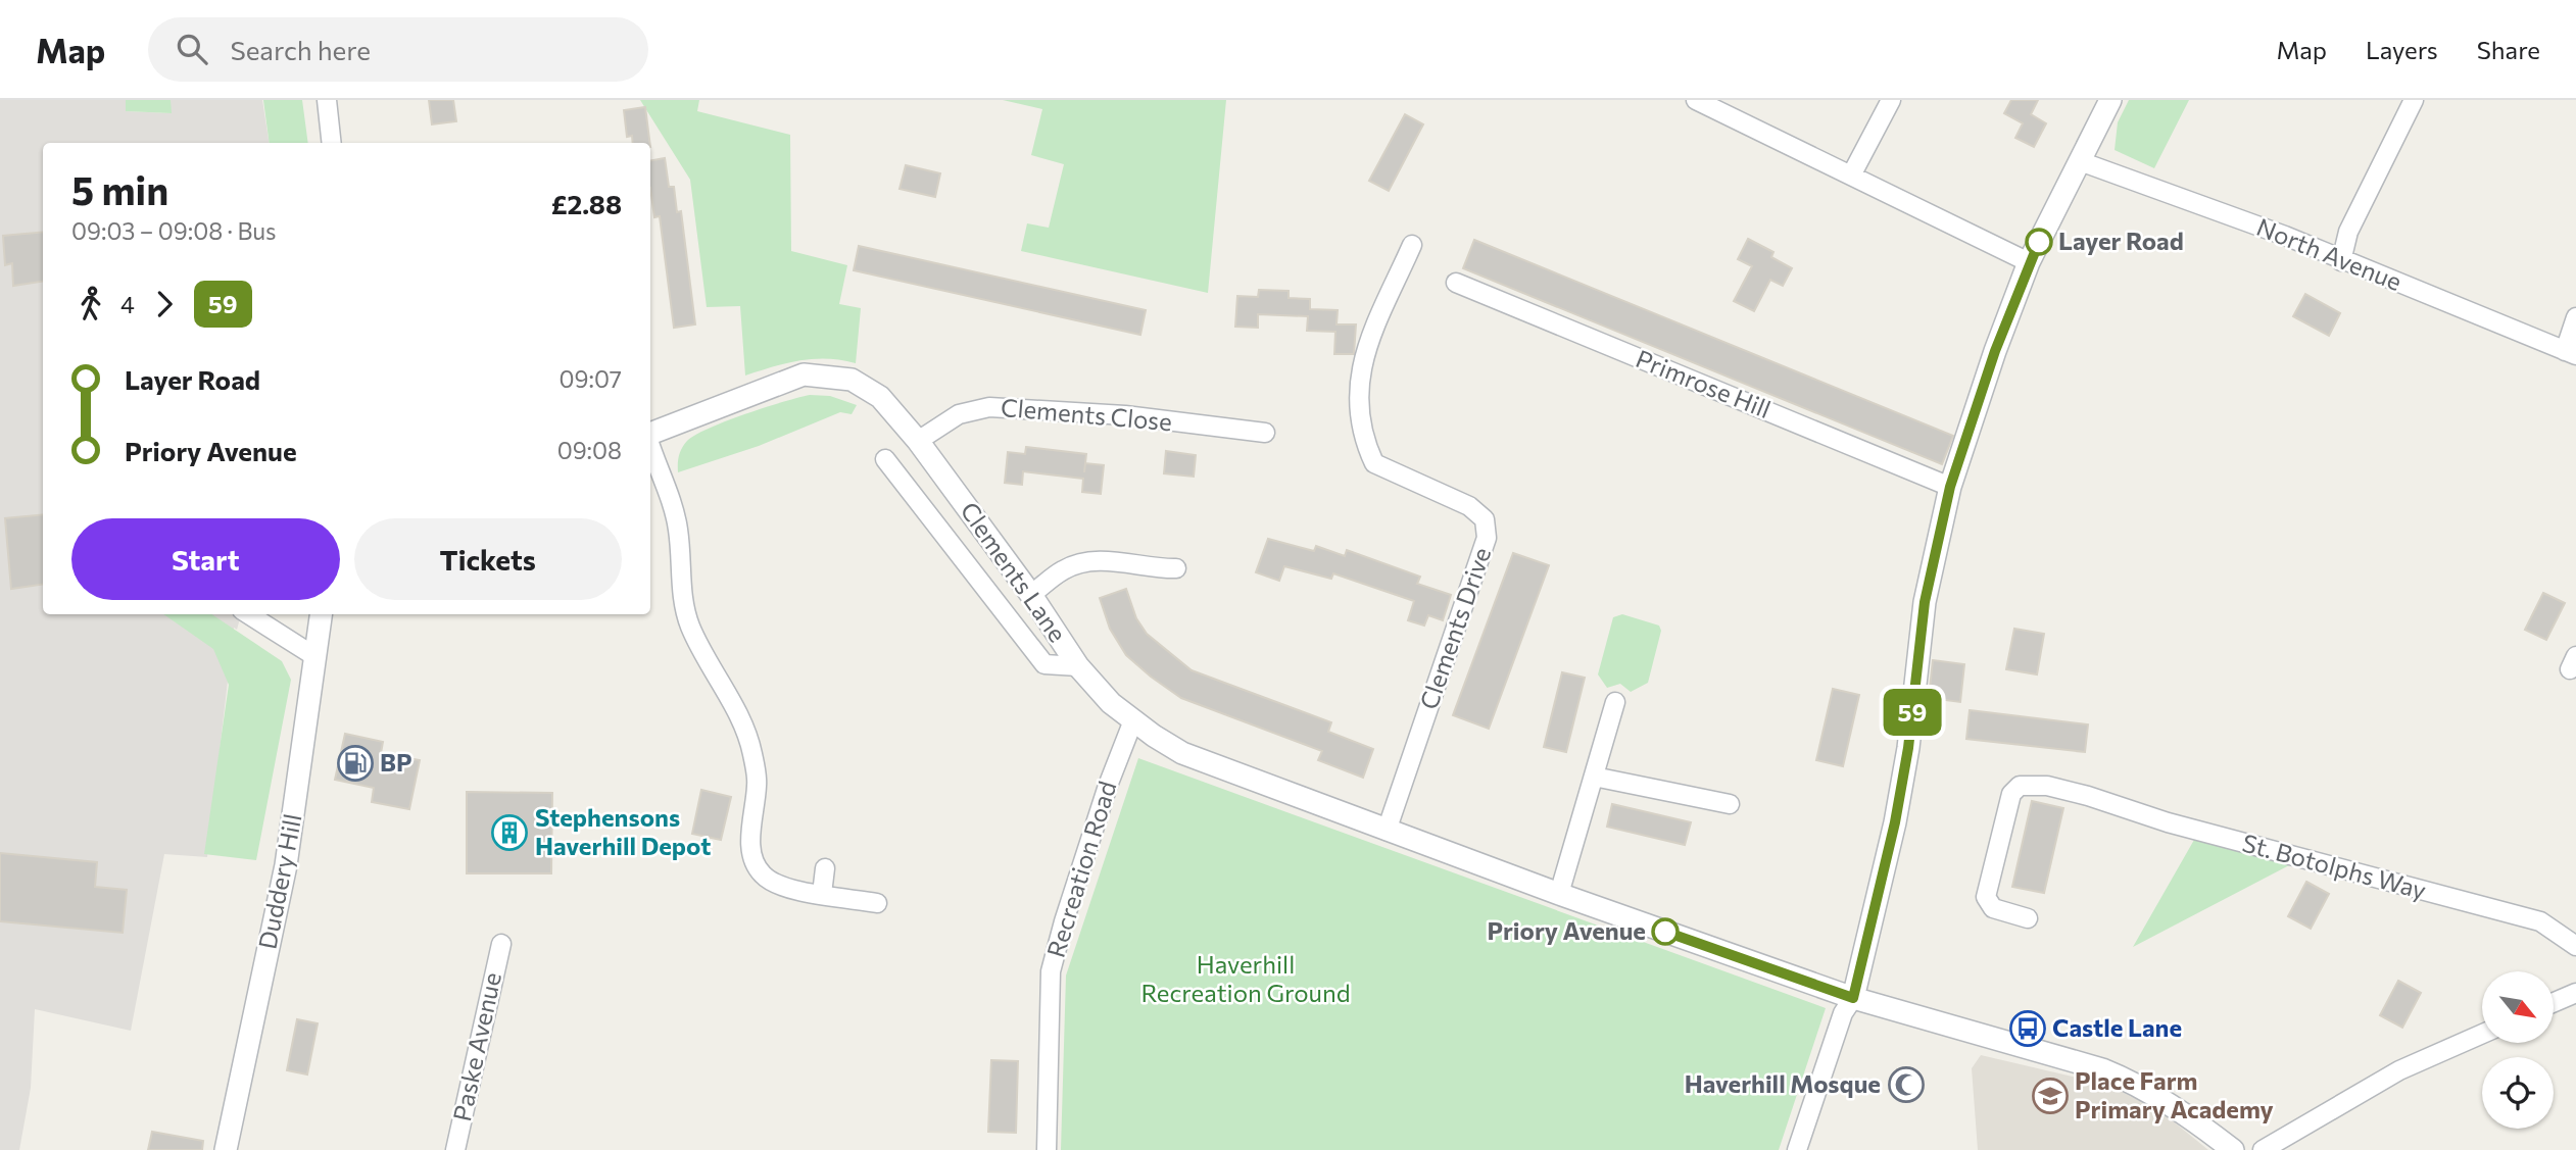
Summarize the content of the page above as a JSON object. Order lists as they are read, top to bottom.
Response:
{
  "streets": {
    "street": [
      "North Avenue",
      "Primrose Hill",
      "Clements Close",
      "Clements Lane",
      "Clements Drive",
      "St. Botolphs Way",
      "Recreation Road",
      "Duddery Hill",
      "Paske Avenue"
    ]
  },
  "crossings": [
    ["Clements Close", "Clements Lane"],
    ["Clements Lane", "Clements Drive"],
    ["Clements Lane", "Recreation Road"]
  ],
  "parks": ["Haverhill Recreation Ground"],
  "places": {
    "other": ["Layer Road", "Priory Avenue"],
    "fuel station": ["BP"],
    "building": ["Stephensons Haverhill Depot"],
    "bus stop": ["Castle Lane"],
    "mosque": ["Haverhill Mosque"],
    "school or university": ["Place Farm Primary Academy"]
  },
  "lines": ["bus line 59"],
  "north": "bottom right",
  "page": {
    "header": "Map",
    "search": "Search here",
    "nav": ["Map", "Layers", "Share"],
    "on_map": "59",
    "heading": ["5 min", "09:03 – 09:08 · Bus", "£2.88"],
    "legs": ["4", "59"],
    "list": [
      {
        "name": "Layer Road",
        "value": "09:07"
      },
      {
        "name": "Priory Avenue",
        "value": "09:08"
      }
    ],
    "buttons": ["Start", "Tickets"]
  }
}
